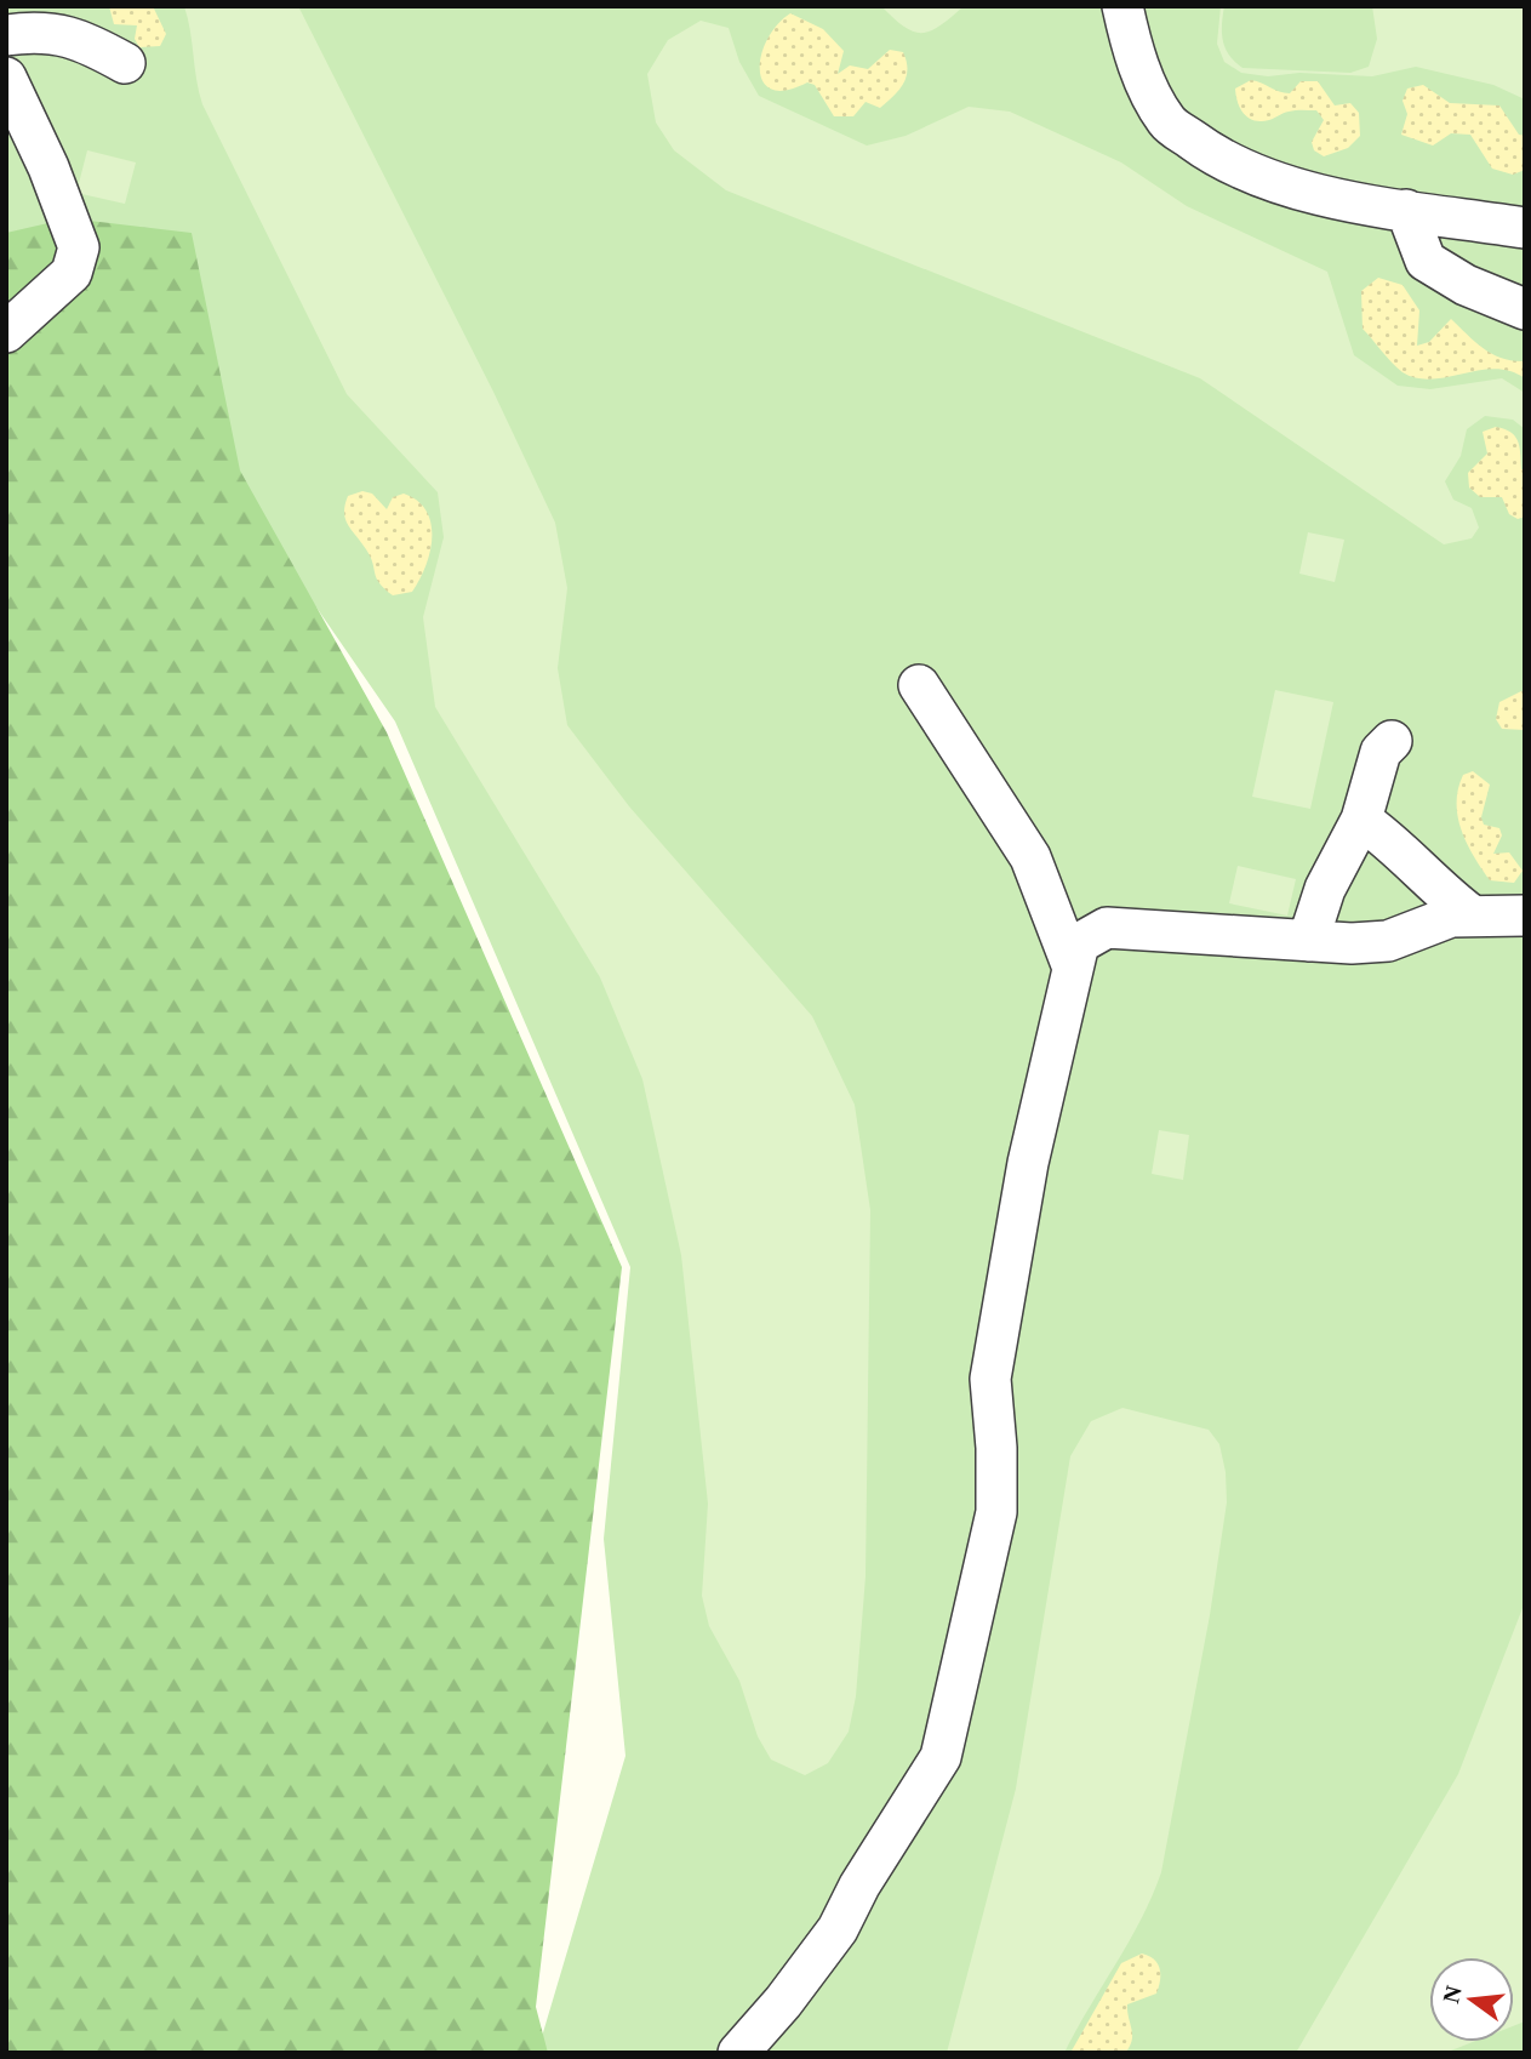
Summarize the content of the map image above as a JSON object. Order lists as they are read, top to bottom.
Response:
{
  "north": "left"
}
